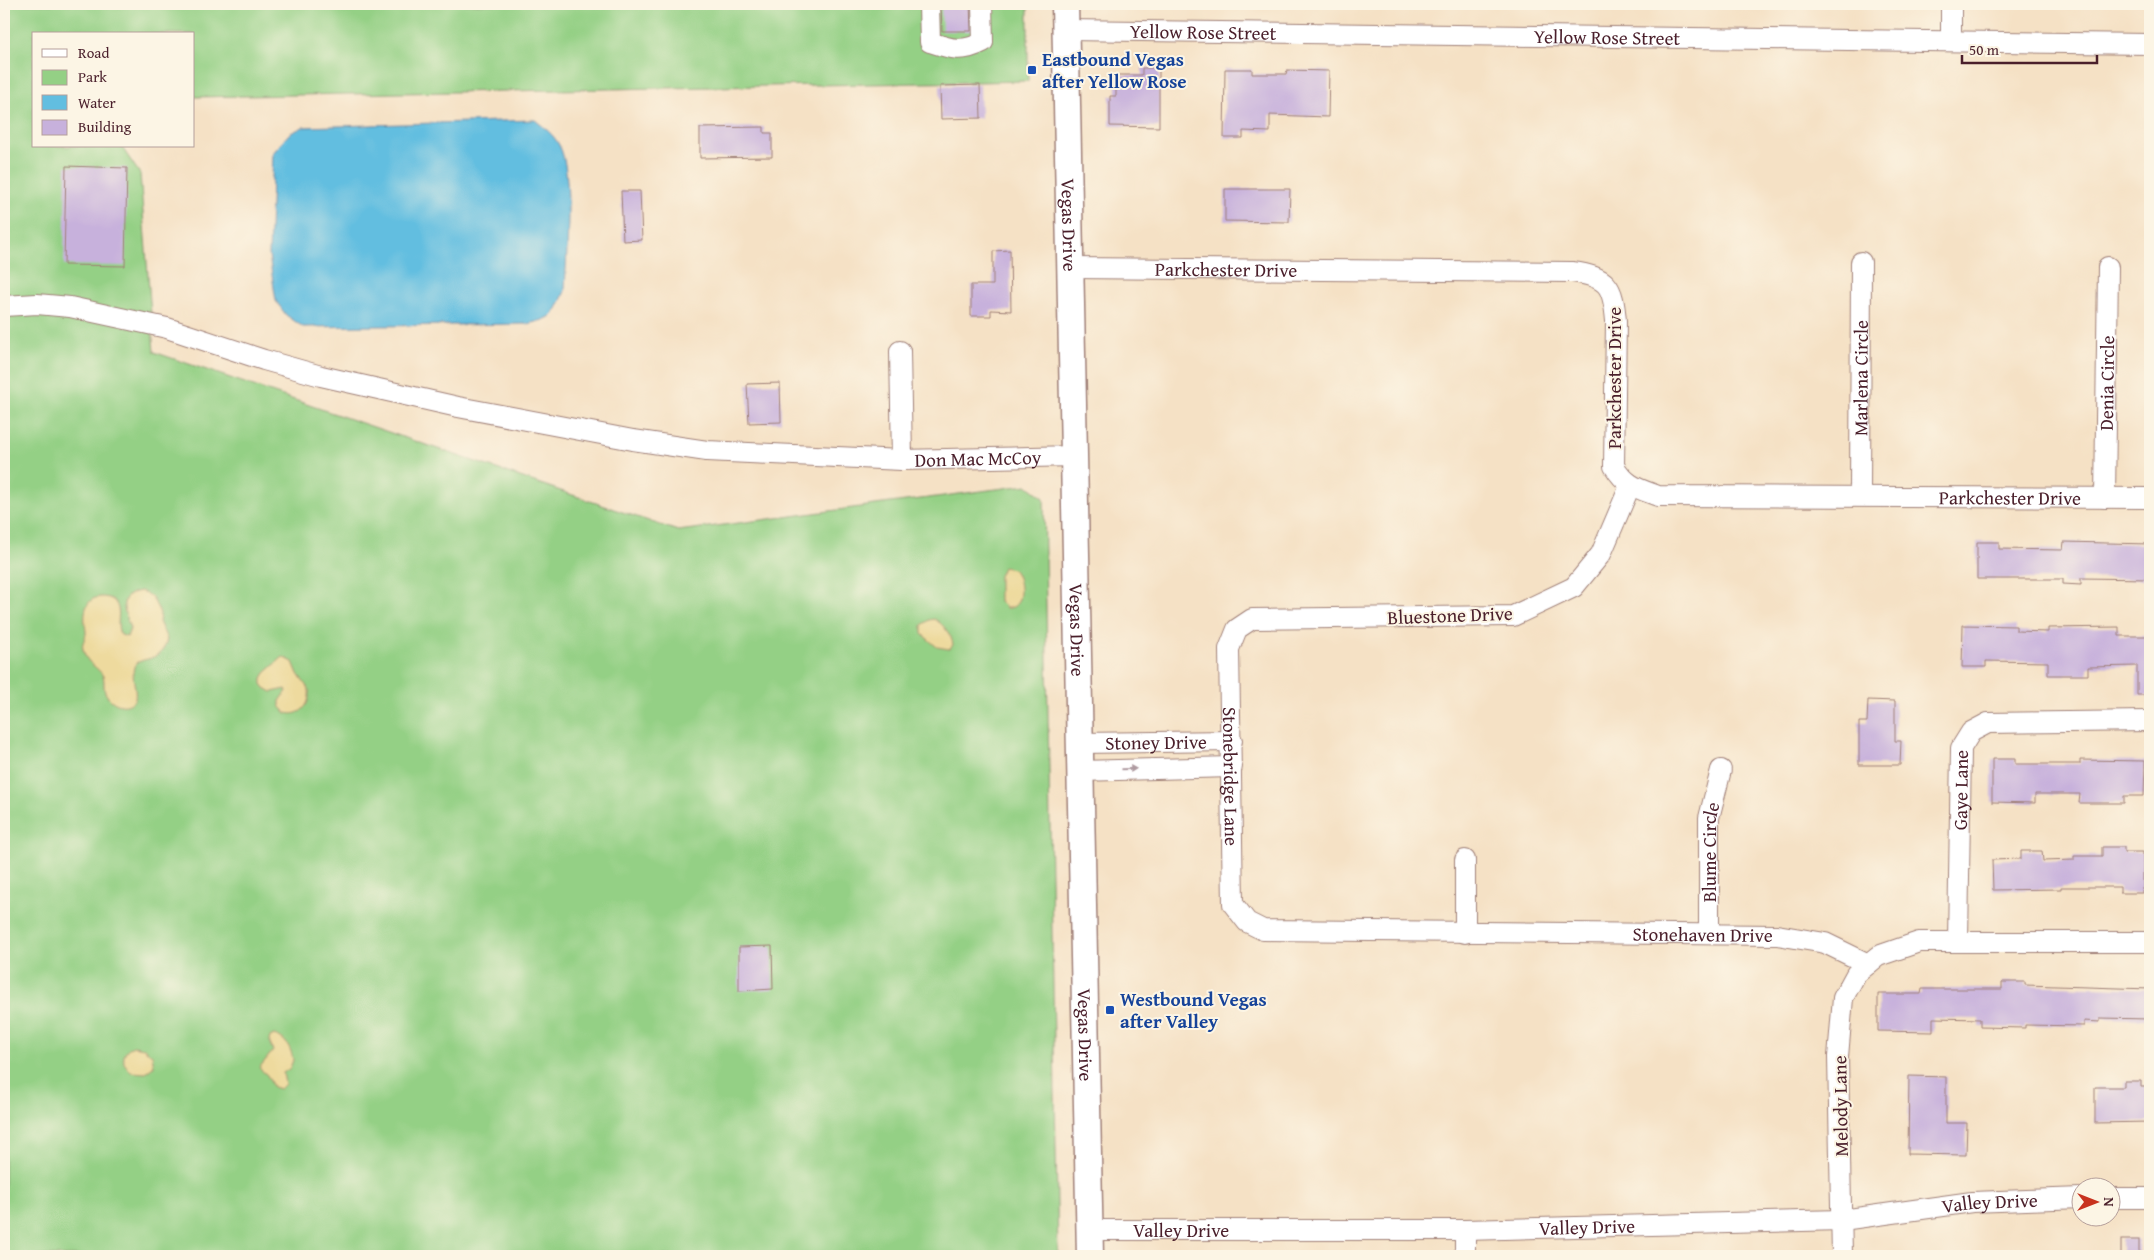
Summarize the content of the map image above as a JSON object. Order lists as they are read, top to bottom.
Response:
{
  "streets": {
    "main road": ["Vegas Drive"],
    "street": [
      "Yellow Rose Street",
      "Parkchester Drive",
      "Marlena Circle",
      "Denia Circle",
      "Don Mac McCoy",
      "Bluestone Drive",
      "Stoney Drive",
      "Stonebridge Lane",
      "Gaye Lane",
      "Blume Circle",
      "Stonehaven Drive",
      "Melody Lane",
      "Valley Drive"
    ]
  },
  "crossings": [
    ["Yellow Rose Street", "Vegas Drive"],
    ["Vegas Drive", "Parkchester Drive"],
    ["Vegas Drive", "Don Mac McCoy"],
    ["Vegas Drive", "Stoney Drive"],
    ["Vegas Drive", "Valley Drive"],
    ["Parkchester Drive", "Marlena Circle"],
    ["Parkchester Drive", "Denia Circle"],
    ["Parkchester Drive", "Bluestone Drive"],
    ["Bluestone Drive", "Stonebridge Lane"],
    ["Stoney Drive", "Stonebridge Lane"],
    ["Stonebridge Lane", "Stonehaven Drive"],
    ["Blume Circle", "Stonehaven Drive"],
    ["Stonehaven Drive", "Melody Lane"],
    ["Melody Lane", "Valley Drive"]
  ],
  "places": {
    "transit": ["Eastbound Vegas after Yellow Rose", "Westbound Vegas after Valley"]
  },
  "legend": [
    "Road",
    "Park",
    "Water",
    "Building"
  ],
  "scale_bar": "50 m",
  "north": "right"
}
